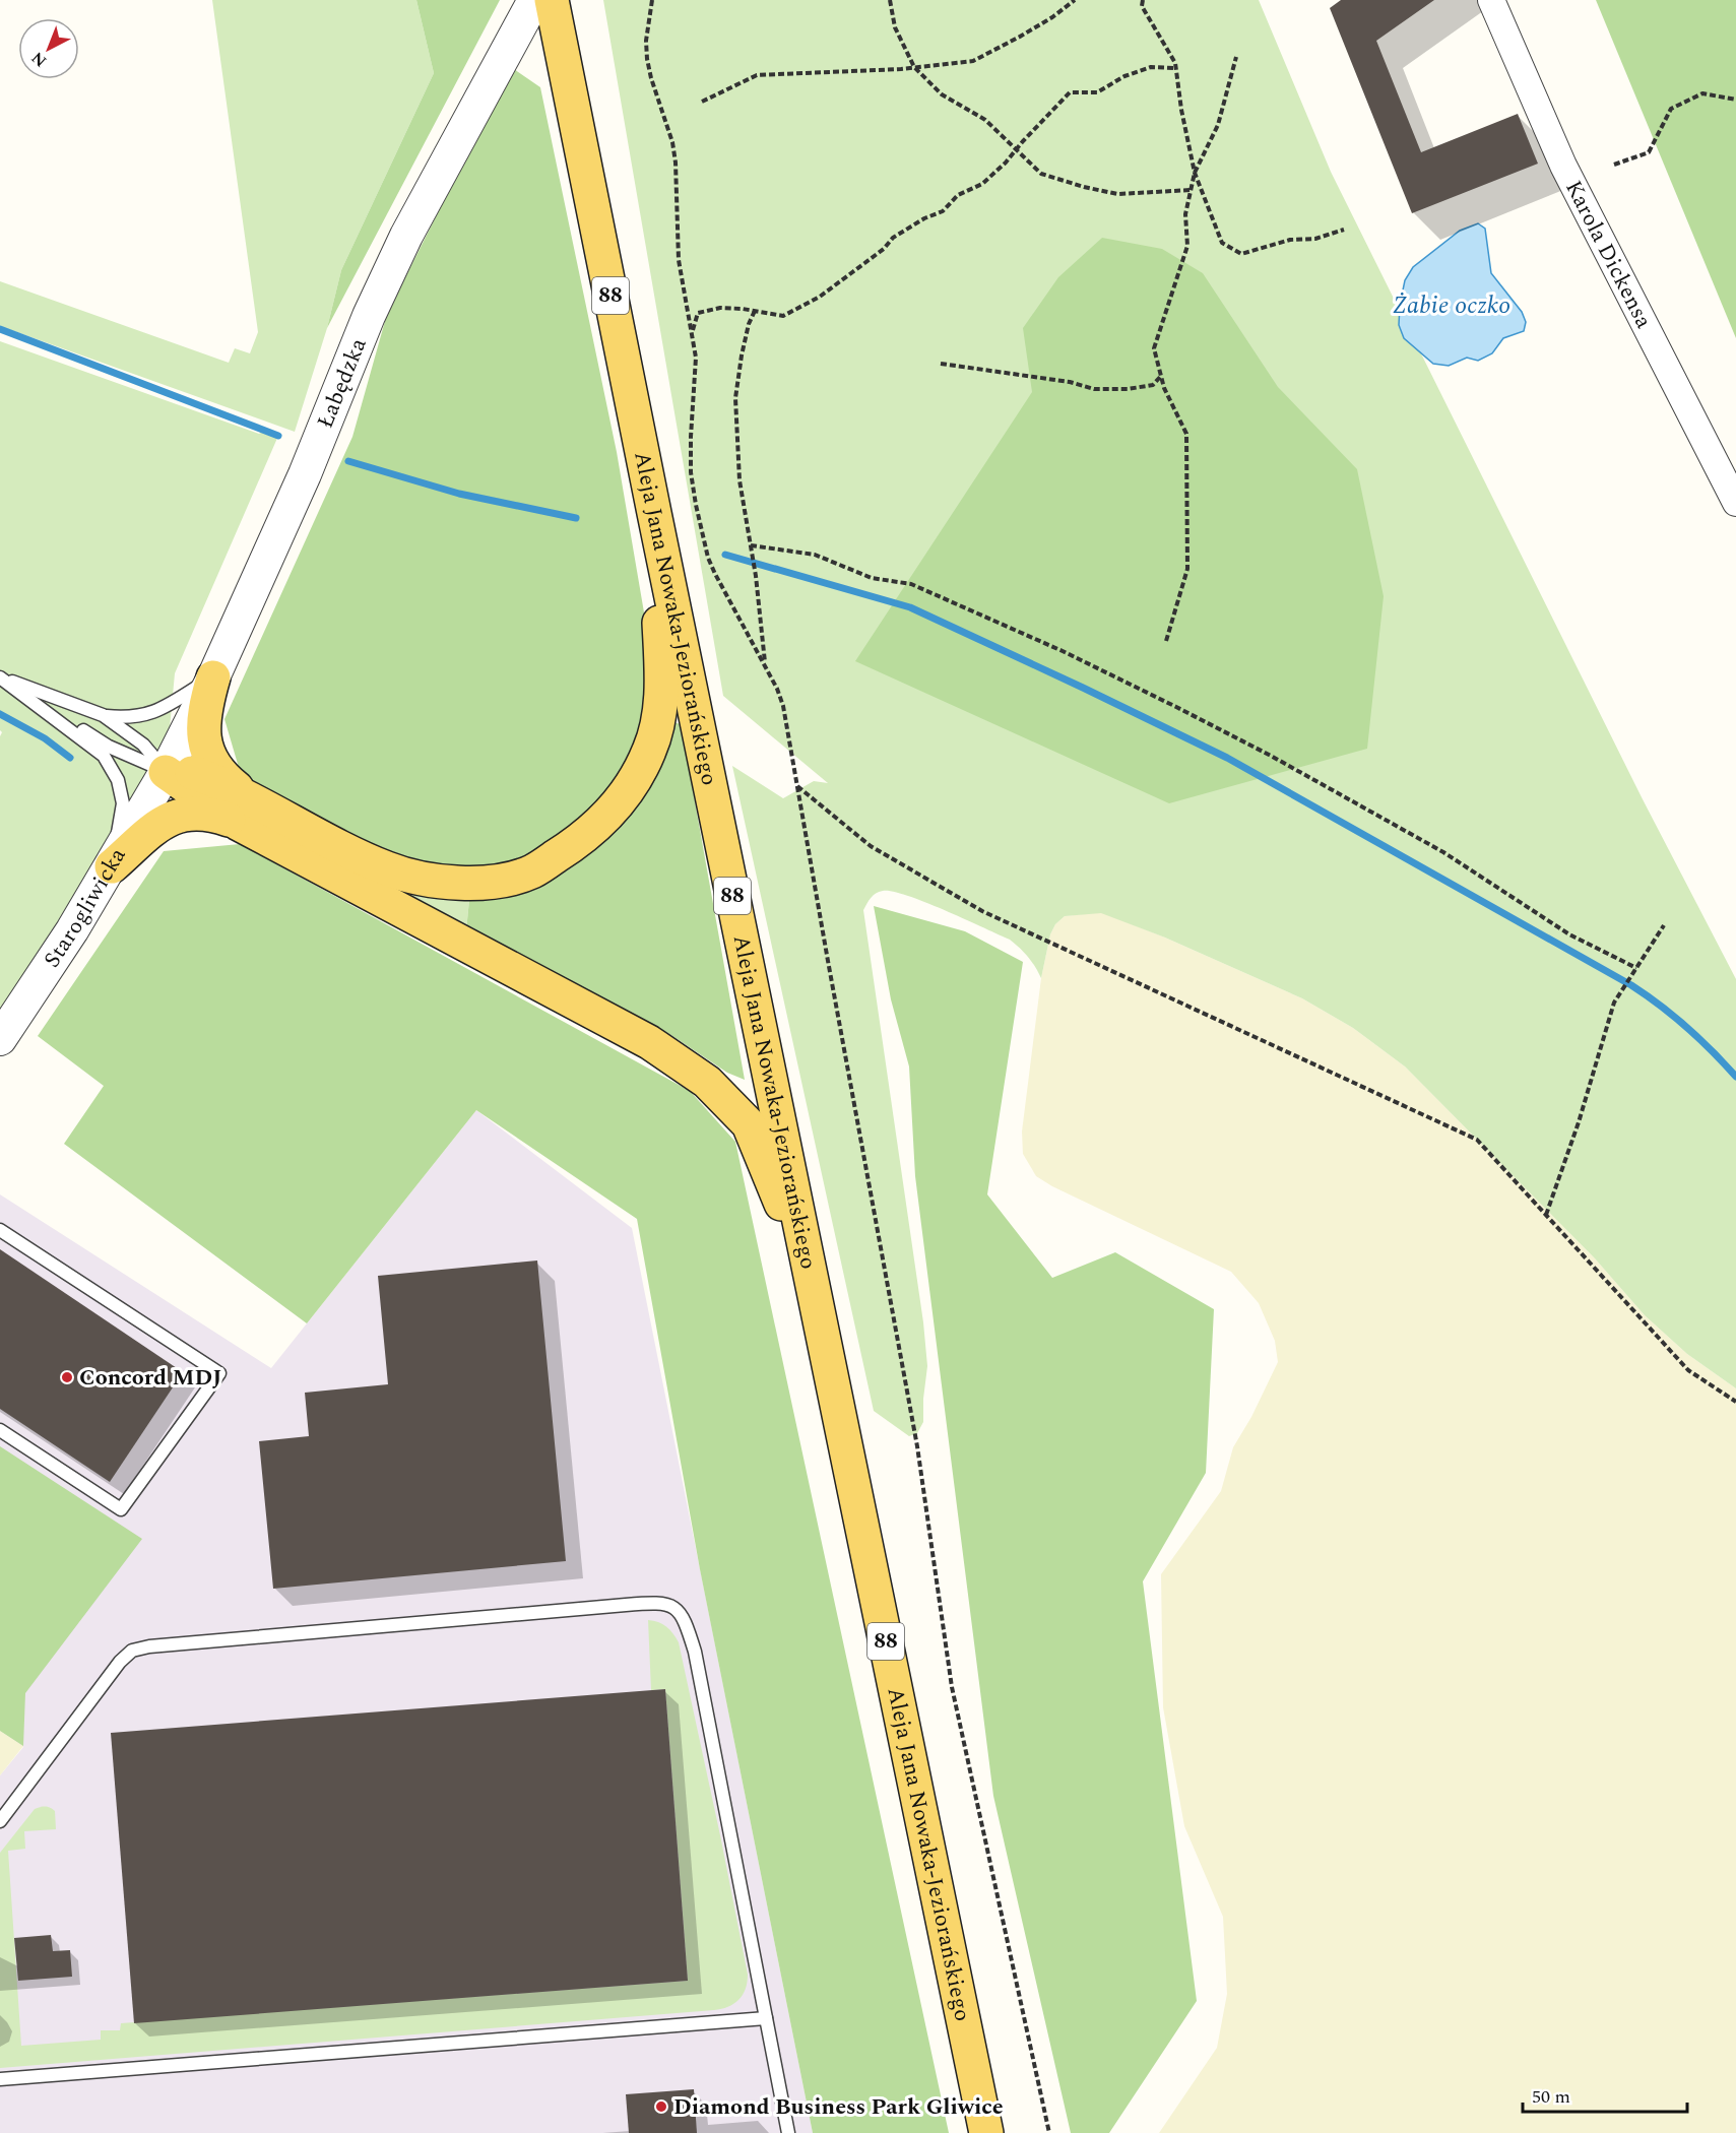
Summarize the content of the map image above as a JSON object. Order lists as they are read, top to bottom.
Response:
{
  "streets": {
    "main road": ["88", "Aleja Jana Nowaka-Jeziorańskiego"],
    "street": ["Karola Dickensa", "Łabędzka", "Starogliwicka"]
  },
  "crossings": [
    ["Łabędzka", "Starogliwicka"]
  ],
  "water": ["Żabie oczko"],
  "places": ["Concord MDJ", "Diamond Business Park Gliwice"],
  "scale_bar": "50 m",
  "north": "bottom left"
}
